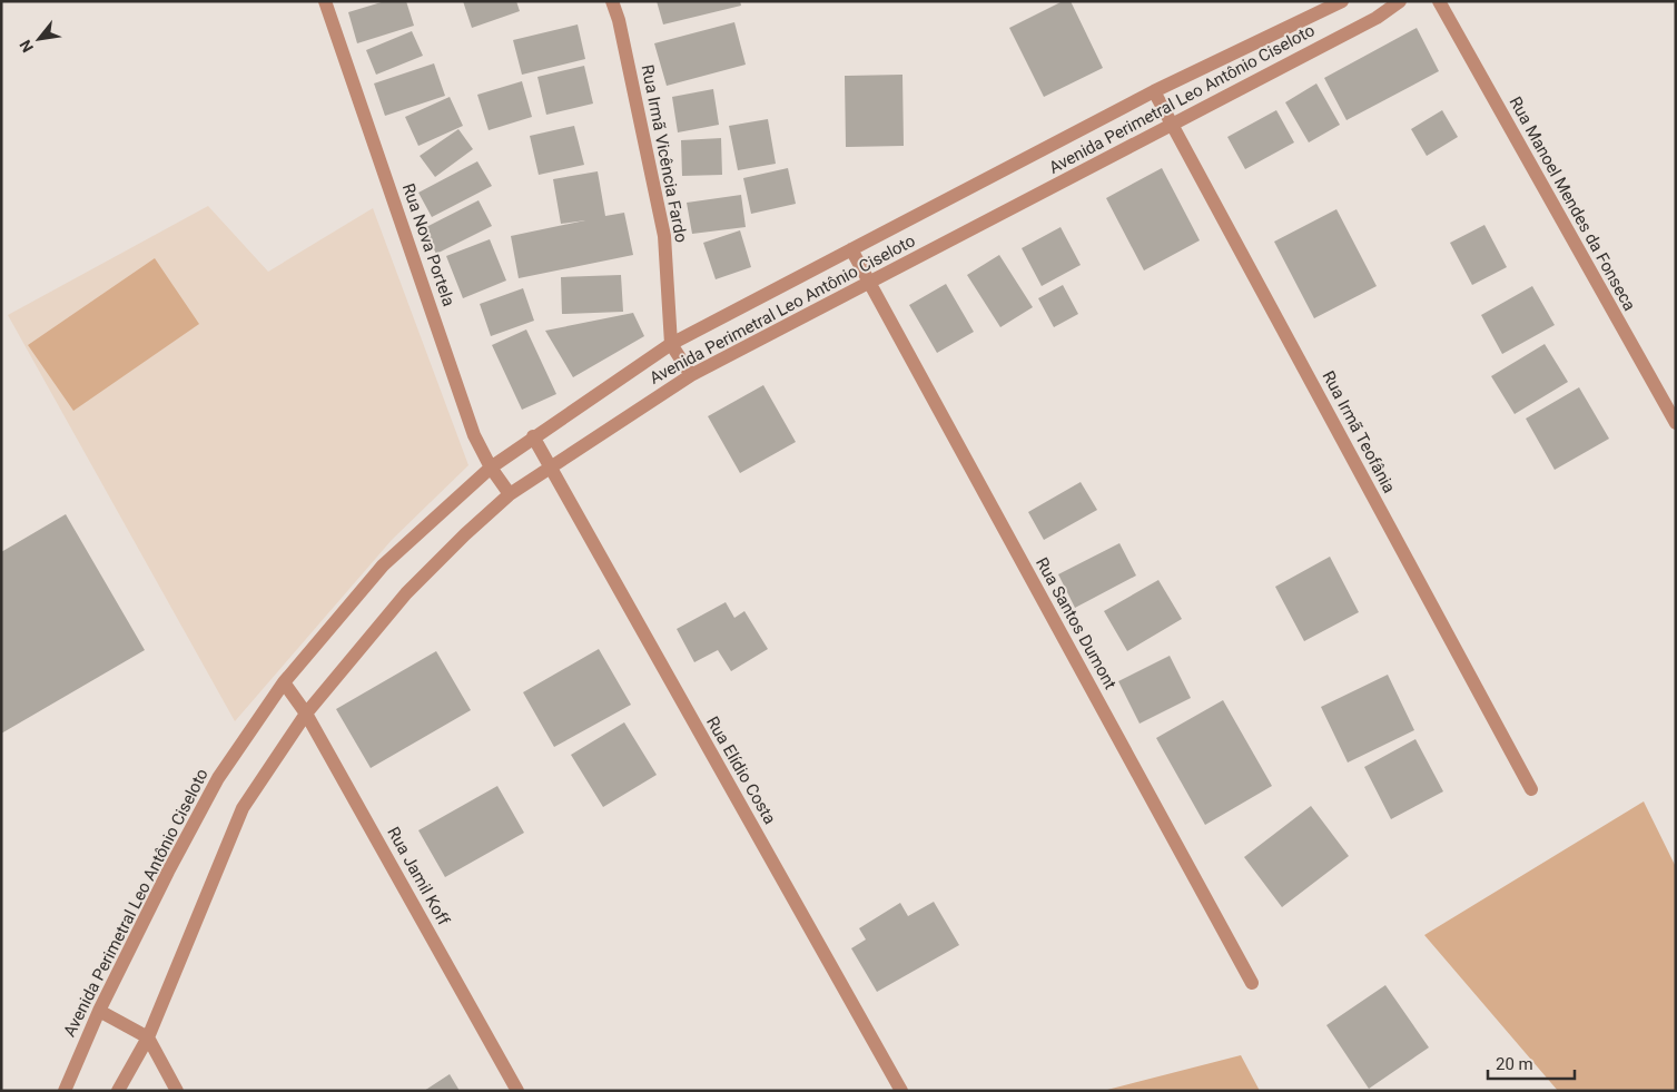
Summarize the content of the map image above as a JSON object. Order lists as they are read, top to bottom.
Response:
{
  "streets": {
    "street": [
      "Avenida Perimetral Leo Antônio Ciseloto",
      "Rua Irmã Vicência Fardo",
      "Rua Manoel Mendes da Fonseca",
      "Rua Nova Portela",
      "Rua Irmã Teofânia",
      "Rua Santos Dumont",
      "Rua Elídio Costa",
      "Rua Jamil Koff"
    ]
  },
  "crossings": [
    ["Avenida Perimetral Leo Antônio Ciseloto", "Rua Irmã Vicência Fardo"],
    ["Avenida Perimetral Leo Antônio Ciseloto", "Rua Nova Portela"],
    ["Avenida Perimetral Leo Antônio Ciseloto", "Rua Irmã Teofânia"],
    ["Avenida Perimetral Leo Antônio Ciseloto", "Rua Santos Dumont"],
    ["Avenida Perimetral Leo Antônio Ciseloto", "Rua Elídio Costa"],
    ["Avenida Perimetral Leo Antônio Ciseloto", "Rua Jamil Koff"]
  ],
  "scale_bar": "20 m",
  "north": "bottom left"
}
